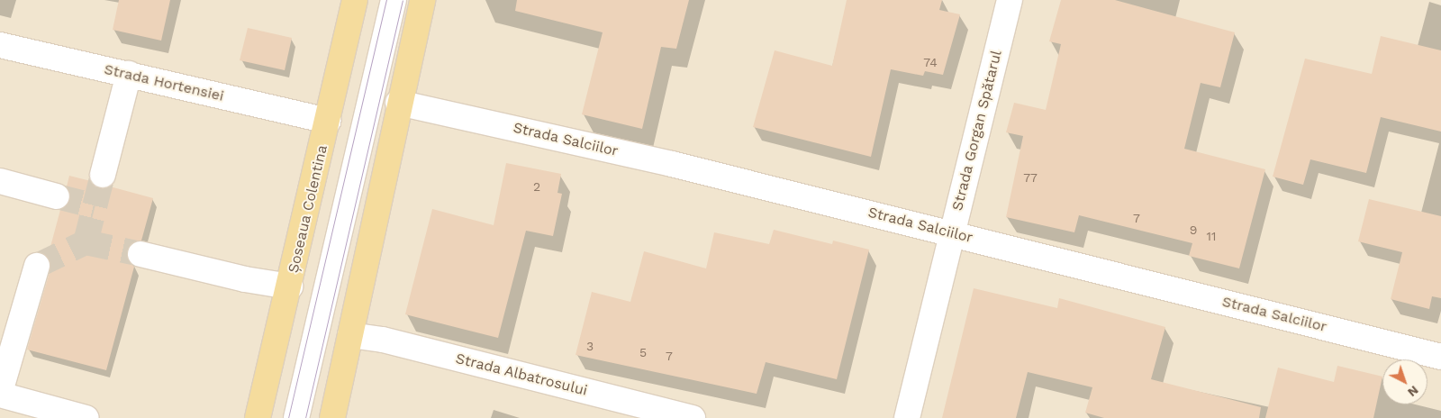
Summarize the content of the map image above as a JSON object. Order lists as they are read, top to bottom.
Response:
{
  "streets": {
    "main road": ["Șoseaua Colentina"],
    "street": [
      "Strada Hortensiei",
      "Strada Gorgan Spătarul",
      "Strada Salciilor",
      "Strada Albatrosului"
    ]
  },
  "crossings": [
    ["Strada Hortensiei", "Șoseaua Colentina"],
    ["Strada Gorgan Spătarul", "Strada Salciilor"]
  ],
  "house_numbers": [
    "74",
    "77",
    "2",
    "7",
    "9",
    "11",
    "3",
    "5",
    "7"
  ],
  "north": "bottom right"
}
